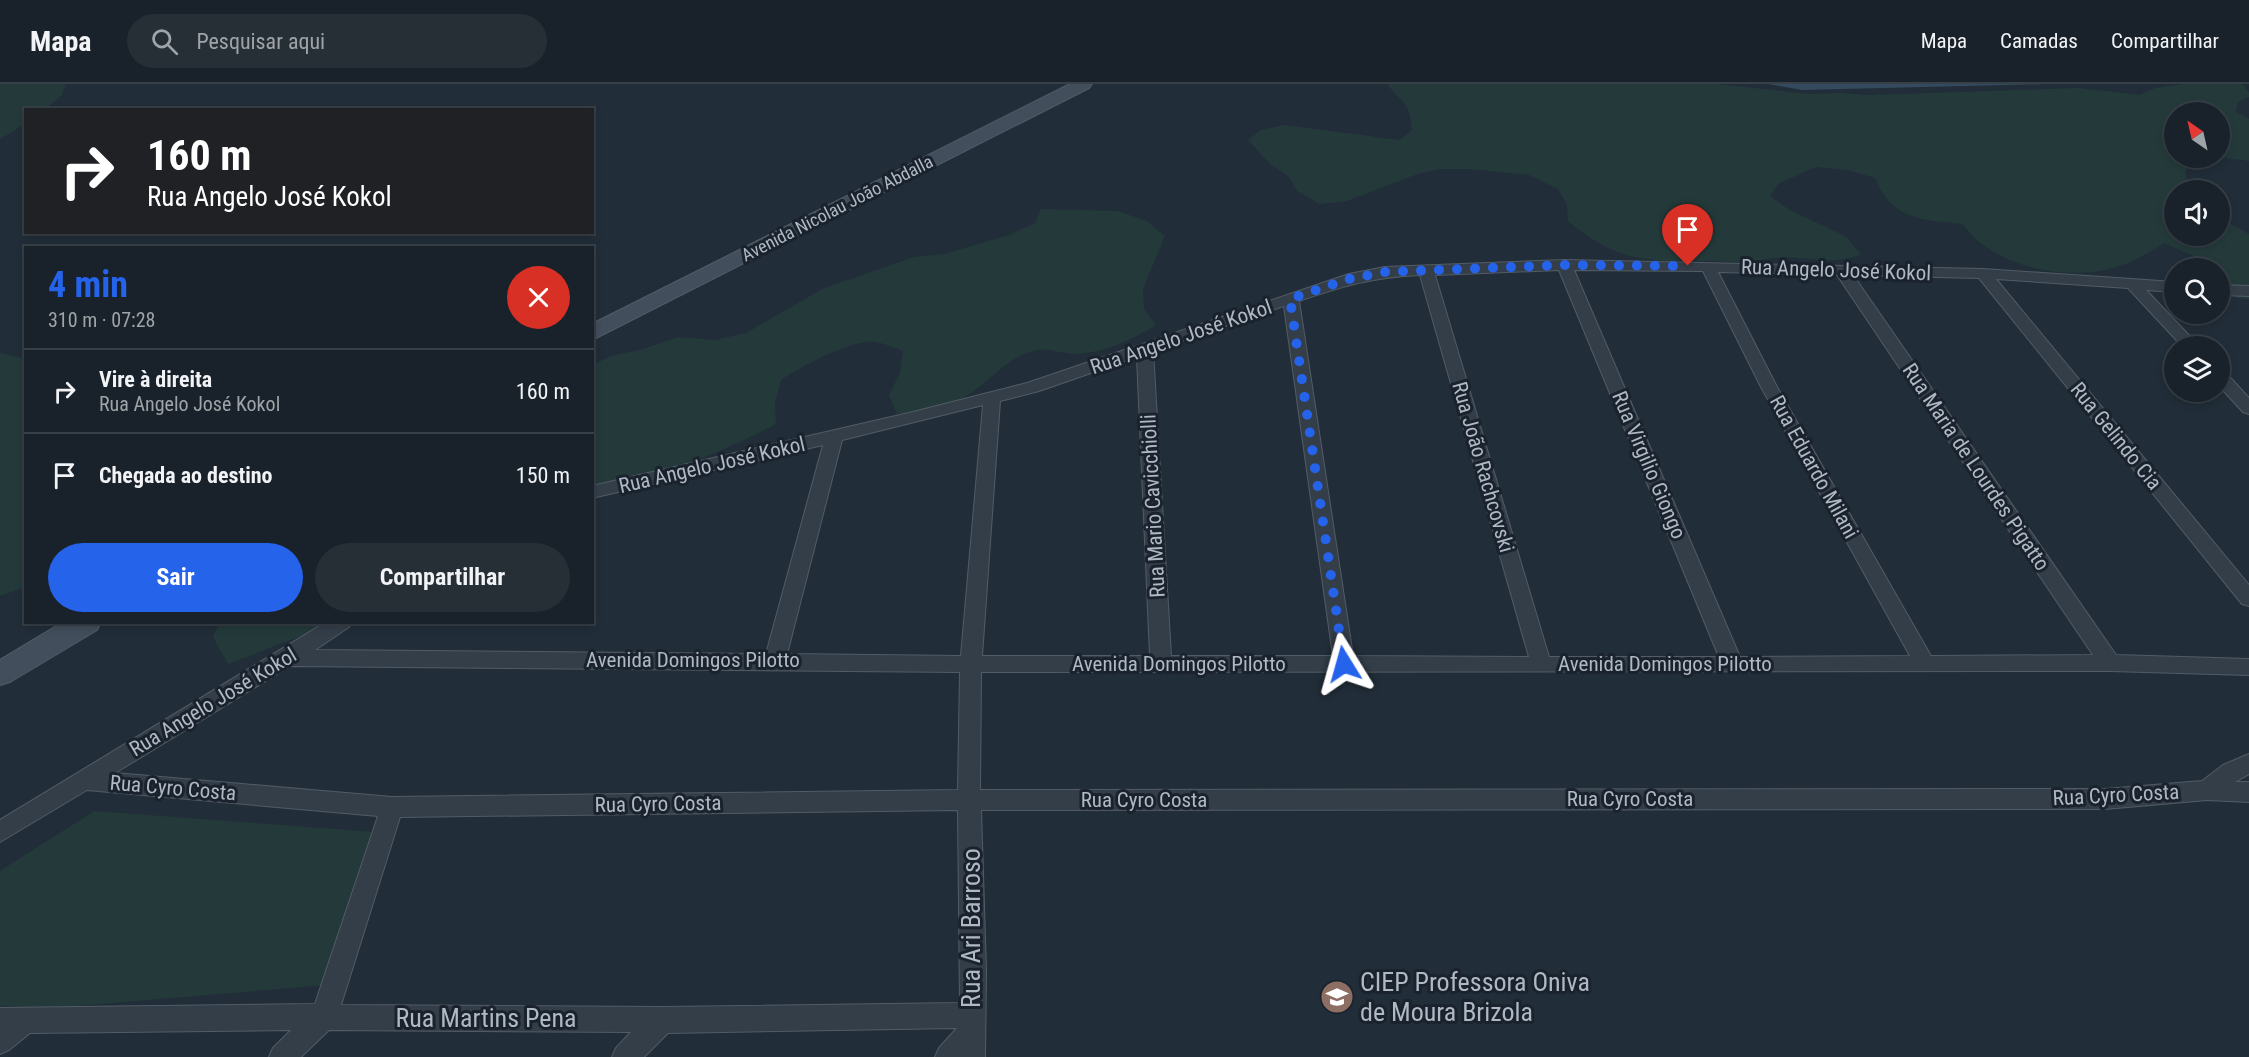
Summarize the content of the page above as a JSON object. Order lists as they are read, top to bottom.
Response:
{
  "streets": {
    "main road": ["Avenida Nicolau João Abdalla"],
    "street": [
      "Rua Angelo José Kokol",
      "Rua Gelindo Cia",
      "Rua Virgilio Giongo",
      "Rua João Rachcovski",
      "Rua Eduardo Milani",
      "Rua Maria de Lourdes Pigatto",
      "Rua Mario Cavicchiolli",
      "Avenida Domingos Pilotto",
      "Rua Cyro Costa",
      "Rua Ari Barroso",
      "Rua Martins Pena"
    ]
  },
  "crossings": [
    ["Rua Angelo José Kokol", "Rua Gelindo Cia"],
    ["Rua Angelo José Kokol", "Rua Virgilio Giongo"],
    ["Rua Angelo José Kokol", "Rua João Rachcovski"],
    ["Rua Angelo José Kokol", "Rua Eduardo Milani"],
    ["Rua Angelo José Kokol", "Rua Maria de Lourdes Pigatto"],
    ["Rua Angelo José Kokol", "Rua Mario Cavicchiolli"],
    ["Rua Angelo José Kokol", "Avenida Domingos Pilotto"],
    ["Rua Angelo José Kokol", "Rua Cyro Costa"],
    ["Rua Angelo José Kokol", "Rua Ari Barroso"],
    ["Rua Virgilio Giongo", "Avenida Domingos Pilotto"],
    ["Rua João Rachcovski", "Avenida Domingos Pilotto"],
    ["Rua Eduardo Milani", "Avenida Domingos Pilotto"],
    ["Rua Maria de Lourdes Pigatto", "Avenida Domingos Pilotto"],
    ["Rua Mario Cavicchiolli", "Avenida Domingos Pilotto"],
    ["Avenida Domingos Pilotto", "Rua Ari Barroso"],
    ["Rua Cyro Costa", "Rua Ari Barroso"],
    ["Rua Ari Barroso", "Rua Martins Pena"]
  ],
  "places": {
    "school or university": ["CIEP Professora Oniva de Moura Brizola"]
  },
  "north": "top left",
  "page": {
    "header": "Mapa",
    "search": "Pesquisar aqui",
    "nav": ["Mapa", "Camadas", "Compartilhar"],
    "turn": ["160 m", "Rua Angelo José Kokol"],
    "heading": ["4 min", "310 m · 07:28"],
    "list": [
      {
        "name": "Vire à direita",
        "note": "Rua Angelo José Kokol",
        "value": "160 m"
      },
      {
        "name": "Chegada ao destino",
        "value": "150 m"
      }
    ],
    "buttons": ["Sair", "Compartilhar"]
  }
}
